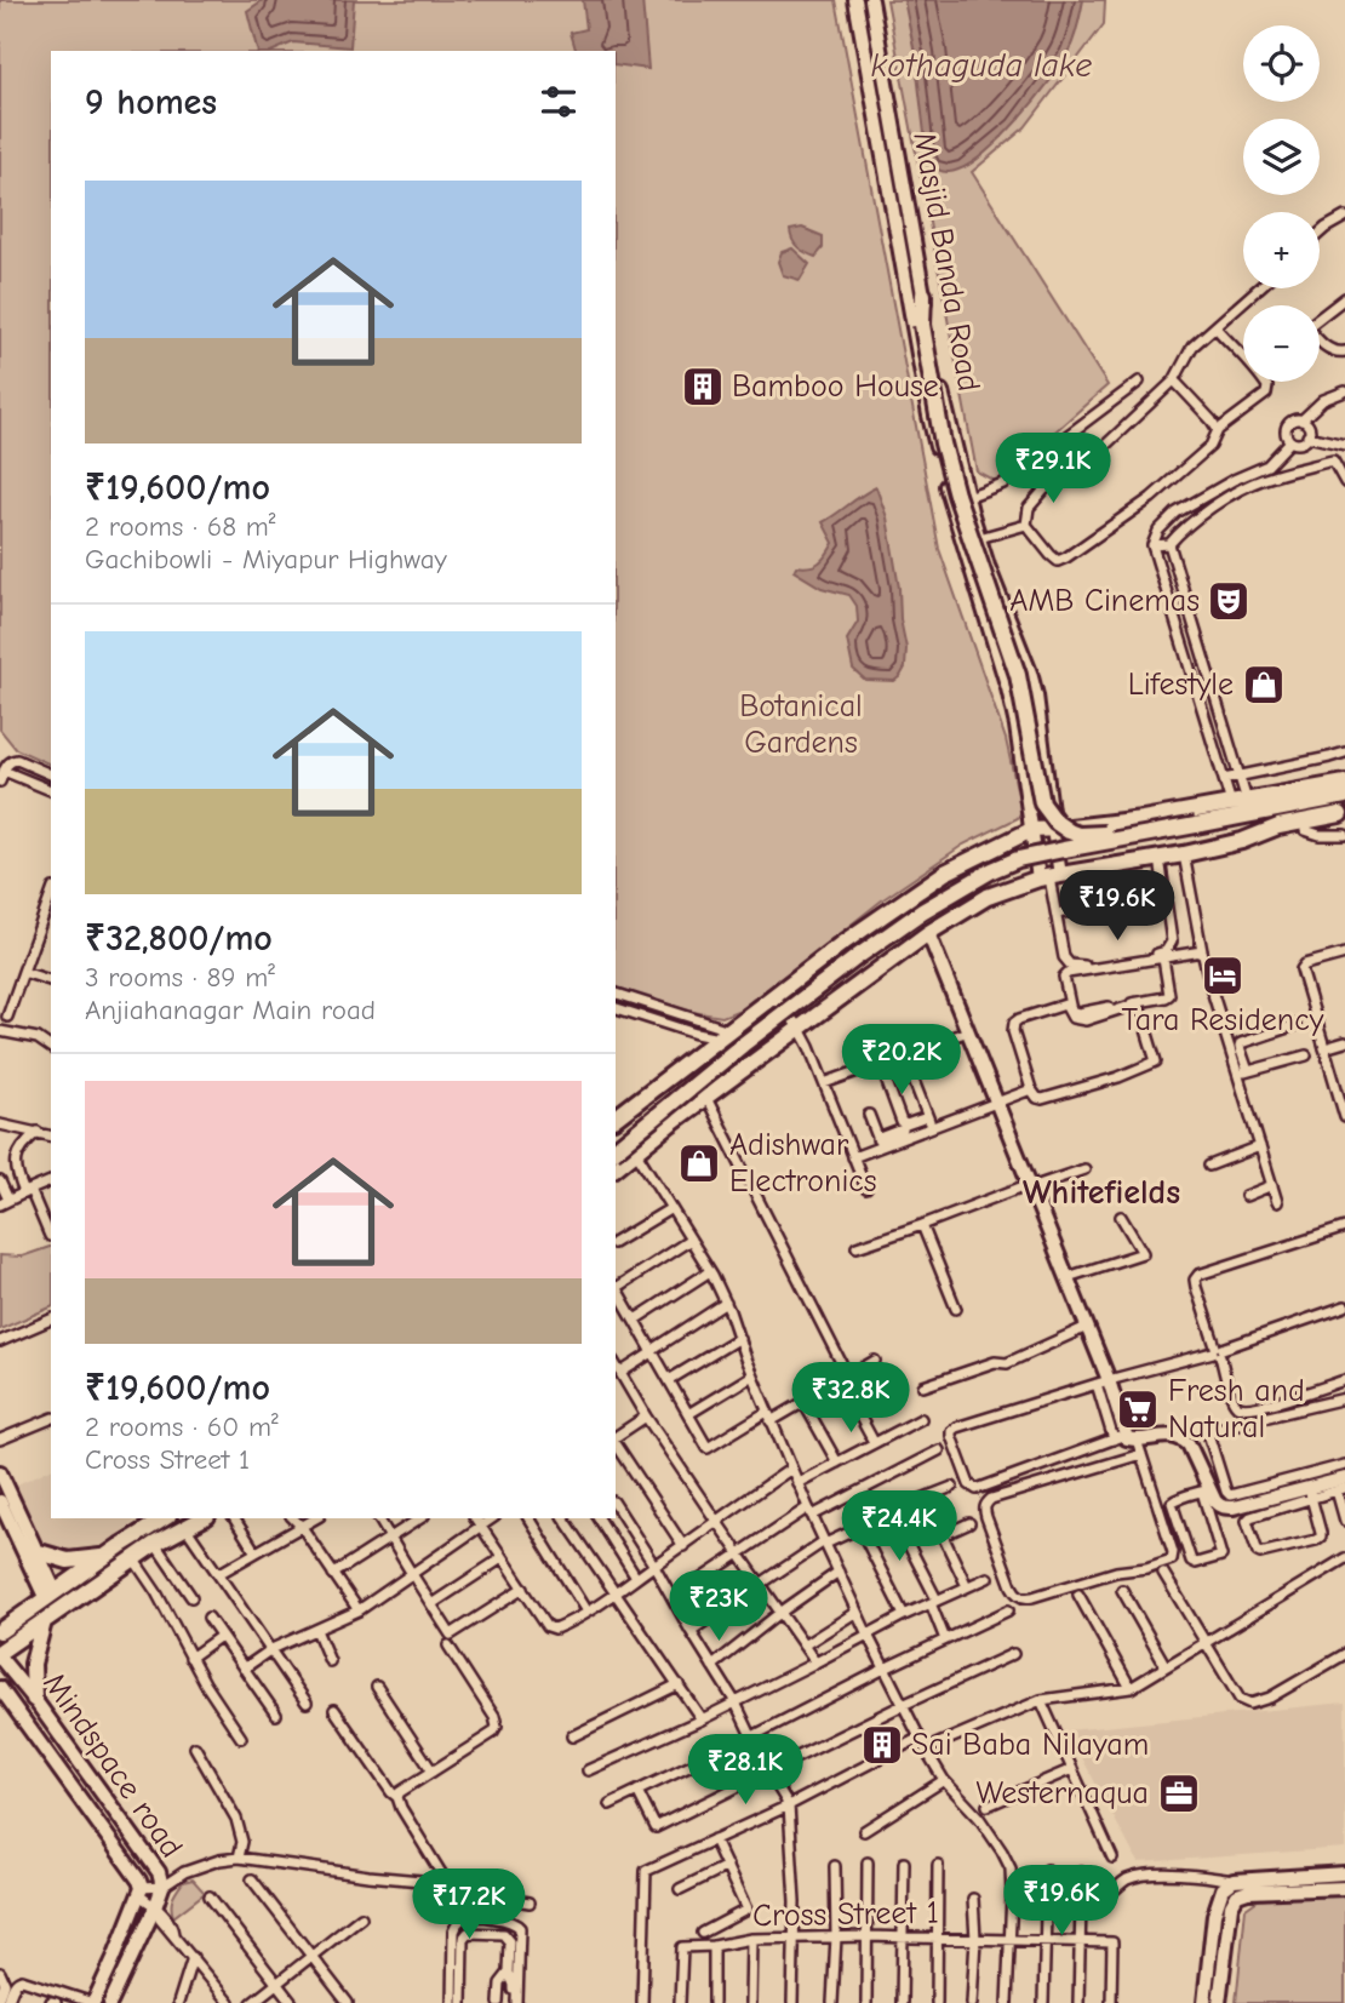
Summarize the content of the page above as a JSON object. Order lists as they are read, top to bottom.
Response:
{
  "streets": {
    "main road": ["Masjid Banda Road", "Mindspace road"],
    "street": ["Cross Street 1"]
  },
  "districts": ["Whitefields"],
  "water": ["kothaguda lake"],
  "parks": ["Botanical Gardens"],
  "places": {
    "building": ["Bamboo House", "Sai Baba Nilayam"],
    "theatre": ["AMB Cinemas"],
    "shop": ["Lifestyle", "Adishwar Electronics"],
    "hotel": ["Tara Residency"],
    "supermarket": ["Fresh and Natural"],
    "office": ["Westernaqua"]
  },
  "page": {
    "map_buttons": ["+", "−"],
    "heading": "9 homes",
    "list": [
      {
        "name": "₹19,600/mo",
        "note": "2 rooms · 68 m² · Gachibowli - Miyapur Highway"
      },
      {
        "name": "₹32,800/mo",
        "note": "3 rooms · 89 m² · Anjiahanagar Main road"
      },
      {
        "name": "₹19,600/mo",
        "note": "2 rooms · 60 m² · Cross Street 1"
      }
    ],
    "price": [
      "₹29.1K",
      "₹19.6K",
      "₹20.2K",
      "₹32.8K",
      "₹24.4K",
      "₹23K",
      "₹28.1K",
      "₹19.6K",
      "₹17.2K"
    ]
  }
}
